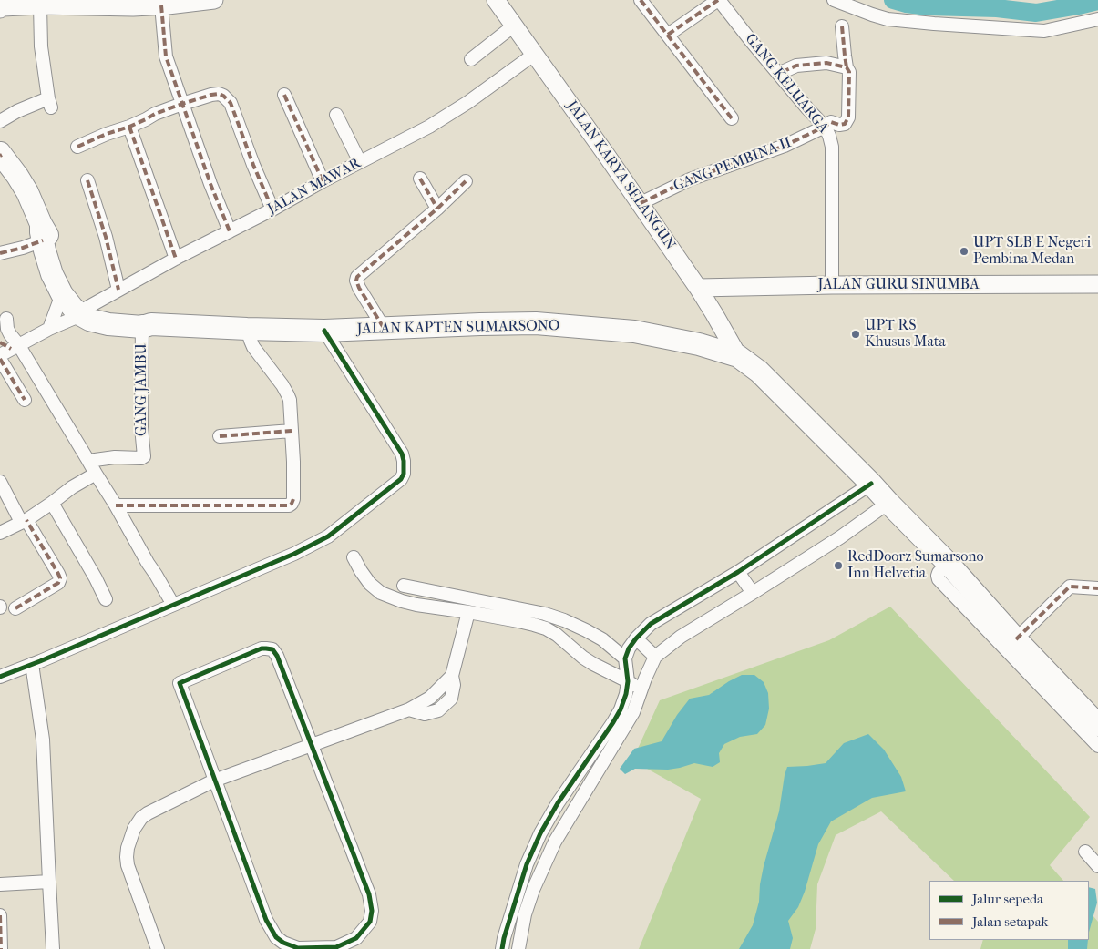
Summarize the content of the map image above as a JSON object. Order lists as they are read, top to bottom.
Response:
{
  "streets": {
    "highway": ["JALAN KAPTEN SUMARSONO"],
    "street": [
      "GANG KELUARGA",
      "GANG PEMBINA II",
      "JALAN KARYA SELANGUN",
      "JALAN MAWAR",
      "JALAN GURU SINUMBA",
      "GANG JAMBU"
    ]
  },
  "crossings": [
    ["GANG KELUARGA", "GANG PEMBINA II"],
    ["GANG KELUARGA", "JALAN GURU SINUMBA"],
    ["GANG PEMBINA II", "JALAN KARYA SELANGUN"],
    ["JALAN KARYA SELANGUN", "JALAN MAWAR"],
    ["JALAN KARYA SELANGUN", "JALAN GURU SINUMBA"],
    ["JALAN KARYA SELANGUN", "JALAN KAPTEN SUMARSONO"],
    ["JALAN MAWAR", "JALAN KAPTEN SUMARSONO"],
    ["JALAN KAPTEN SUMARSONO", "GANG JAMBU"]
  ],
  "places": ["UPT SLB E Negeri Pembina Medan", "UPT RS Khusus Mata", "RedDoorz Sumarsono Inn Helvetia"],
  "legend": ["Jalur sepeda", "Jalan setapak"]
}
